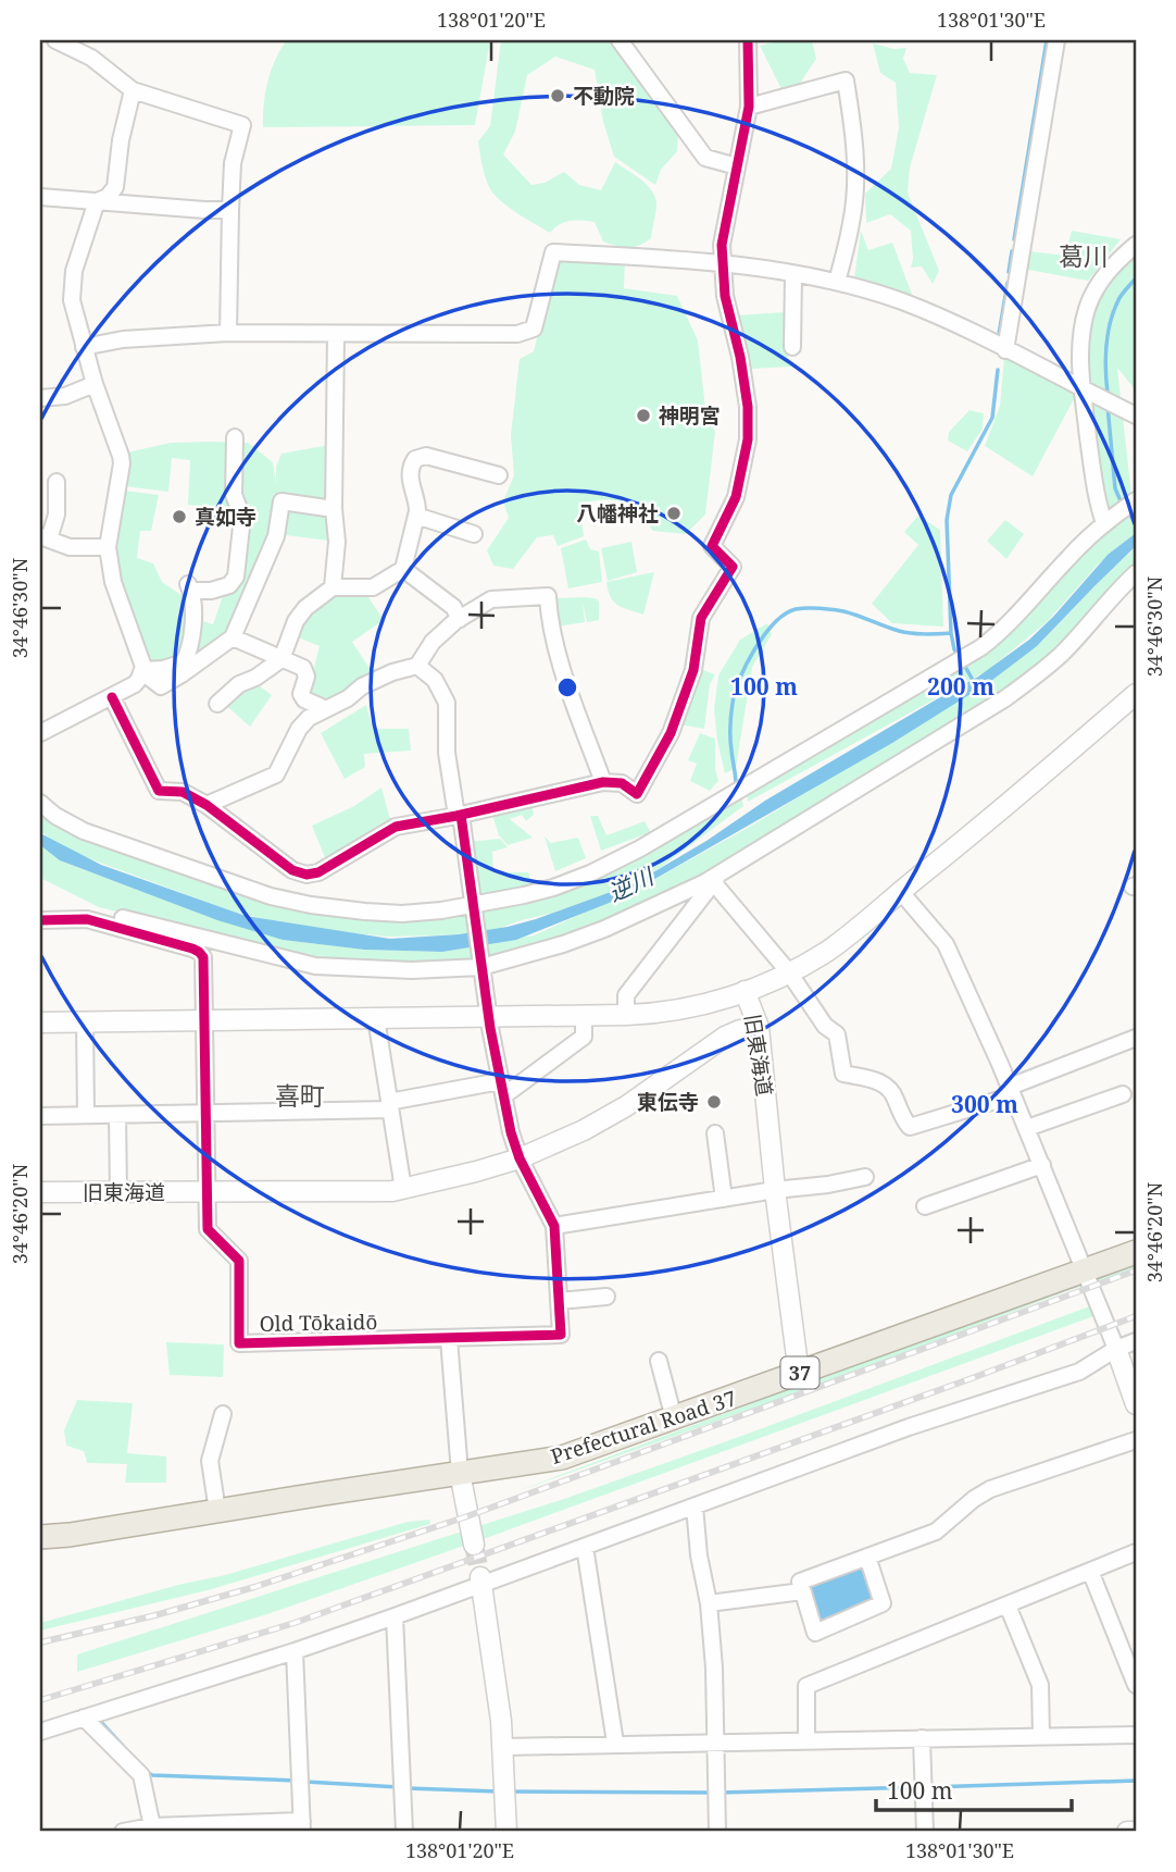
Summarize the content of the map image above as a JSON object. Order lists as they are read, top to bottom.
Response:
{
  "streets": {
    "main road": ["37", "Prefectural Road 37"],
    "street": ["旧東海道", "Old Tōkaidō"]
  },
  "crossings": [
    ["旧東海道", "Old Tōkaidō"],
    ["旧東海道", "Prefectural Road 37"]
  ],
  "districts": ["葛川", "喜町"],
  "water": ["逆川"],
  "places": [
    "不動院",
    "神明宮",
    "八幡神社",
    "真如寺",
    "東伝寺"
  ],
  "scale_bar": "100 m",
  "coordinates": [
    "138°01'20\"E",
    "138°01'30\"E",
    "34°46'30\"N",
    "34°46'20\"N"
  ],
  "rings": ["100 m", "200 m", "300 m"]
}
